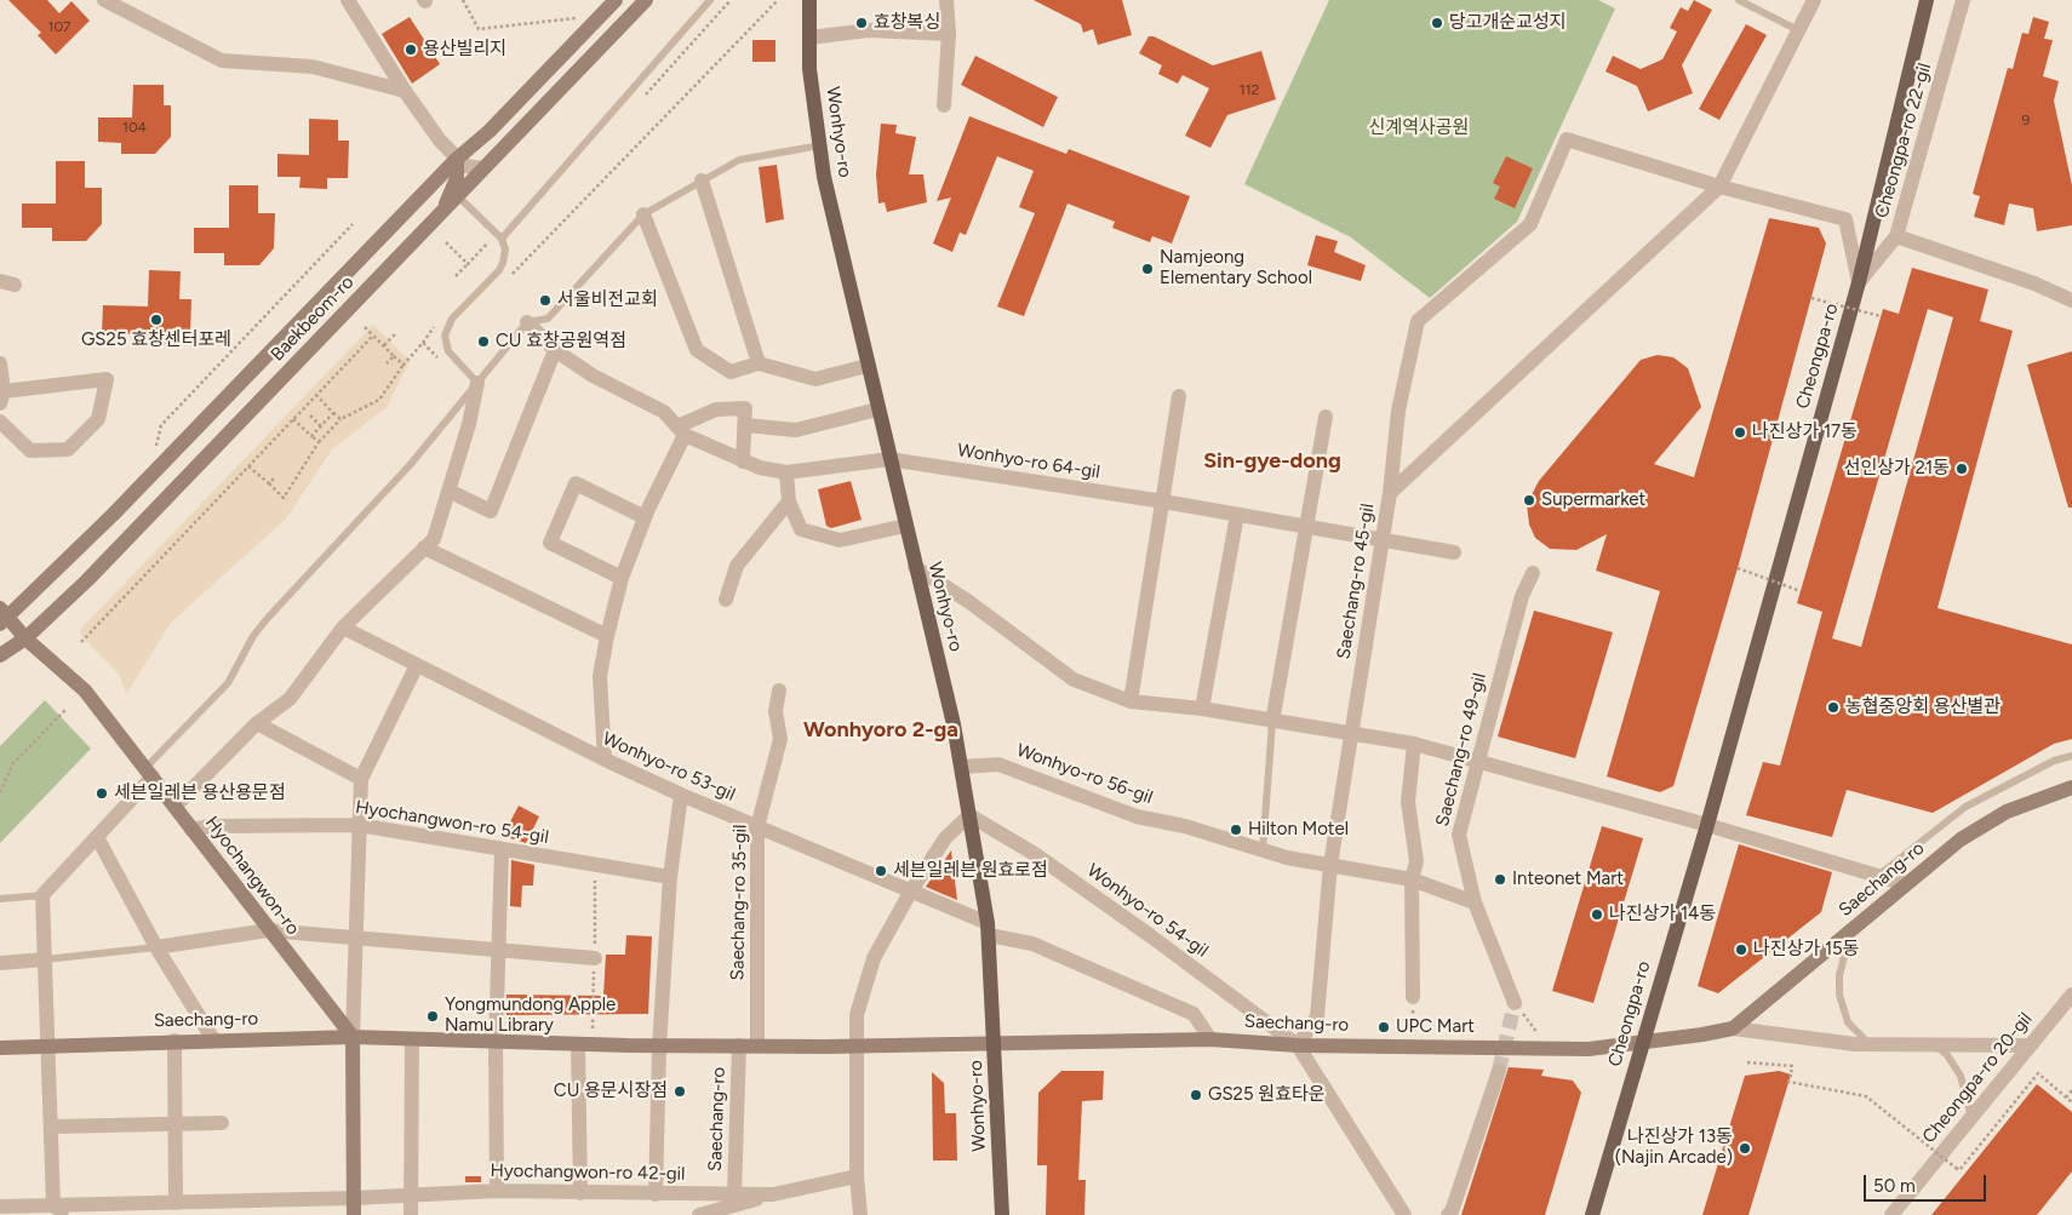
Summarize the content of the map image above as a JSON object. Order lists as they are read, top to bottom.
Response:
{
  "streets": {
    "main road": [
      "Wonhyo-ro",
      "Baekbeom-ro",
      "Cheongpa-ro",
      "Hyochangwon-ro",
      "Saechang-ro"
    ],
    "street": [
      "Cheongpa-ro 22-gil",
      "Wonhyo-ro 64-gil",
      "Saechang-ro 45-gil",
      "Saechang-ro 49-gil",
      "Wonhyo-ro 53-gil",
      "Wonhyo-ro 56-gil",
      "Hyochangwon-ro 54-gil",
      "Saechang-ro 35-gil",
      "Wonhyo-ro 54-gil",
      "Cheongpa-ro 20-gil",
      "Hyochangwon-ro 42-gil"
    ]
  },
  "crossings": [
    ["Wonhyo-ro", "Wonhyo-ro 64-gil"],
    ["Wonhyo-ro", "Wonhyo-ro 53-gil"],
    ["Wonhyo-ro", "Wonhyo-ro 56-gil"],
    ["Wonhyo-ro", "Saechang-ro"],
    ["Wonhyo-ro", "Wonhyo-ro 54-gil"],
    ["Cheongpa-ro 22-gil", "Cheongpa-ro"],
    ["Baekbeom-ro", "Hyochangwon-ro"],
    ["Cheongpa-ro", "Saechang-ro"],
    ["Wonhyo-ro 64-gil", "Saechang-ro 45-gil"],
    ["Saechang-ro 45-gil", "Wonhyo-ro 56-gil"],
    ["Saechang-ro 45-gil", "Saechang-ro"],
    ["Saechang-ro 45-gil", "Wonhyo-ro 54-gil"],
    ["Saechang-ro 49-gil", "Wonhyo-ro 56-gil"],
    ["Wonhyo-ro 53-gil", "Saechang-ro"],
    ["Wonhyo-ro 53-gil", "Saechang-ro 35-gil"],
    ["Hyochangwon-ro 54-gil", "Hyochangwon-ro"],
    ["Hyochangwon-ro", "Saechang-ro"],
    ["Saechang-ro", "Saechang-ro 35-gil"],
    ["Saechang-ro", "Wonhyo-ro 54-gil"],
    ["Saechang-ro", "Cheongpa-ro 20-gil"],
    ["Saechang-ro", "Hyochangwon-ro 42-gil"]
  ],
  "districts": ["Sin-gye-dong", "Wonhyoro 2-ga"],
  "parks": ["신계역사공원"],
  "places": [
    "효창복싱",
    "당고개순교성지",
    "용산빌리지",
    "Namjeong Elementary School",
    "서울비전교회",
    "GS25 효창센터포레",
    "CU 효창공원역점",
    "나진상가 17동",
    "선인상가 21동",
    "Supermarket",
    "농협중앙회 용산별관",
    "세븐일레븐 용산용문점",
    "Hilton Motel",
    "세븐일레븐 원효로점",
    "Inteonet Mart",
    "나진상가 14동",
    "나진상가 15동",
    "Yongmundong Apple Namu Library",
    "UPC Mart",
    "CU 용문시장점",
    "GS25 원효타운",
    "나진상가 13동 (Najin Arcade)"
  ],
  "house_numbers": [
    "107",
    "112",
    "9",
    "104"
  ],
  "scale_bar": "50 m"
}
